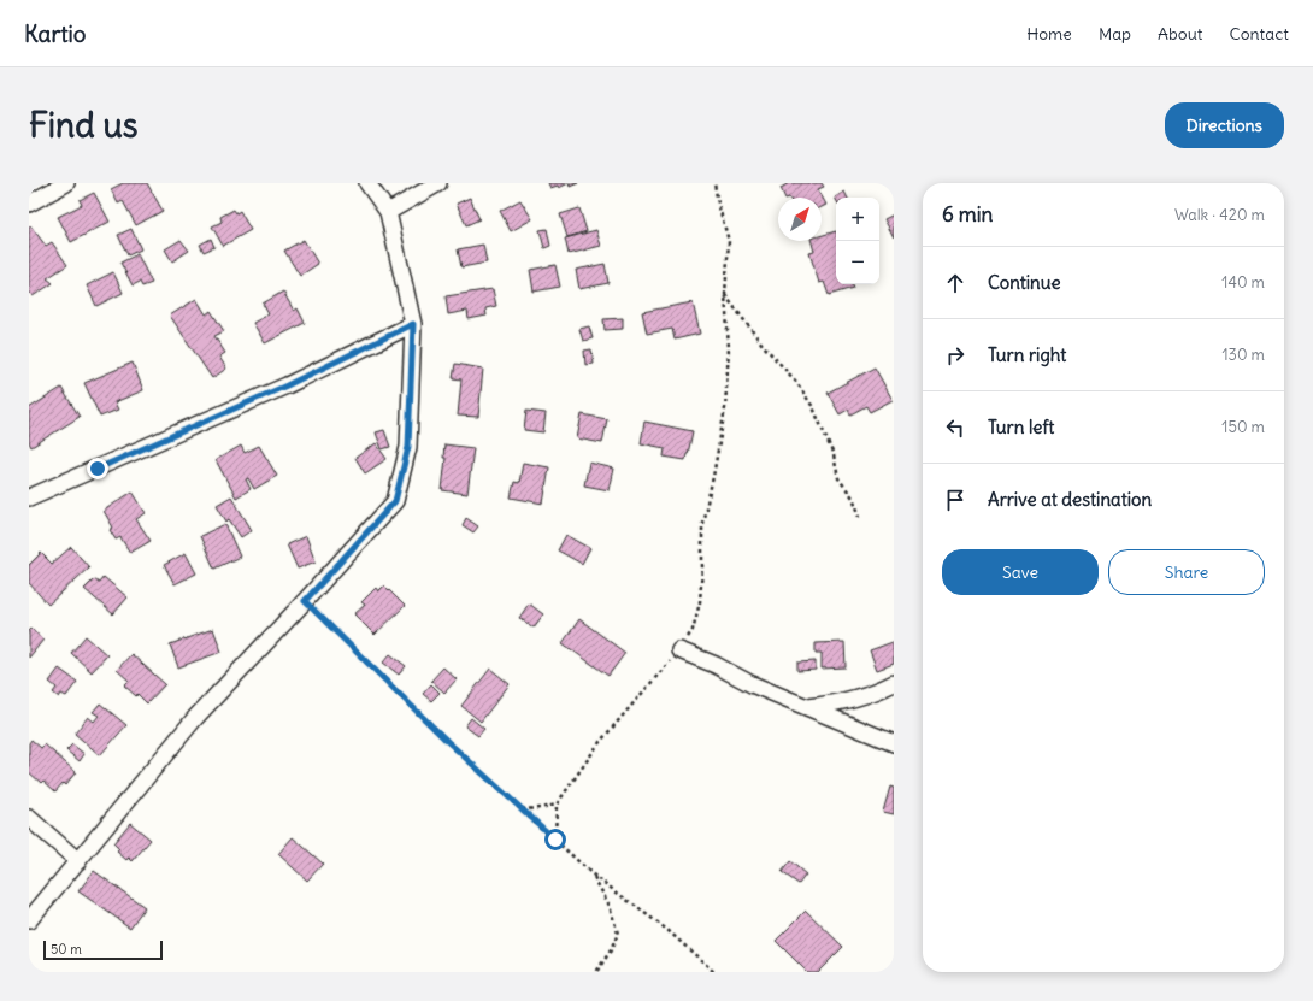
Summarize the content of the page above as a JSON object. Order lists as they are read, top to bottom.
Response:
{
  "scale_bar": "50 m",
  "north": "top right",
  "page": {
    "header": "Kartio",
    "nav": [
      "Home",
      "Map",
      "About",
      "Contact"
    ],
    "buttons": [
      "Directions",
      ["Save", "Share"]
    ],
    "title": "Find us",
    "heading": ["6 min", "Walk · 420 m"],
    "map_buttons": ["+", "−"],
    "list": [
      ["Continue", "140 m"],
      ["Turn right", "130 m"],
      ["Turn left", "150 m"],
      "Arrive at destination"
    ],
    "scale": "50 m"
  }
}
